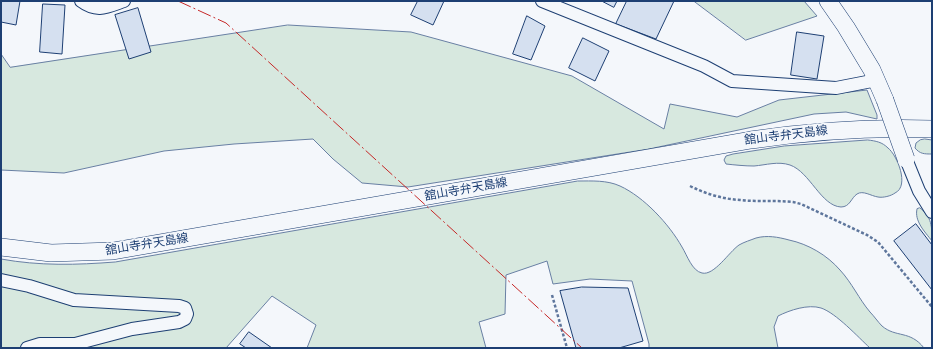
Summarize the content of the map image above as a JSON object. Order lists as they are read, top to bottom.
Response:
{
  "streets": {
    "main road": ["舘山寺弁天島線"]
  }
}
